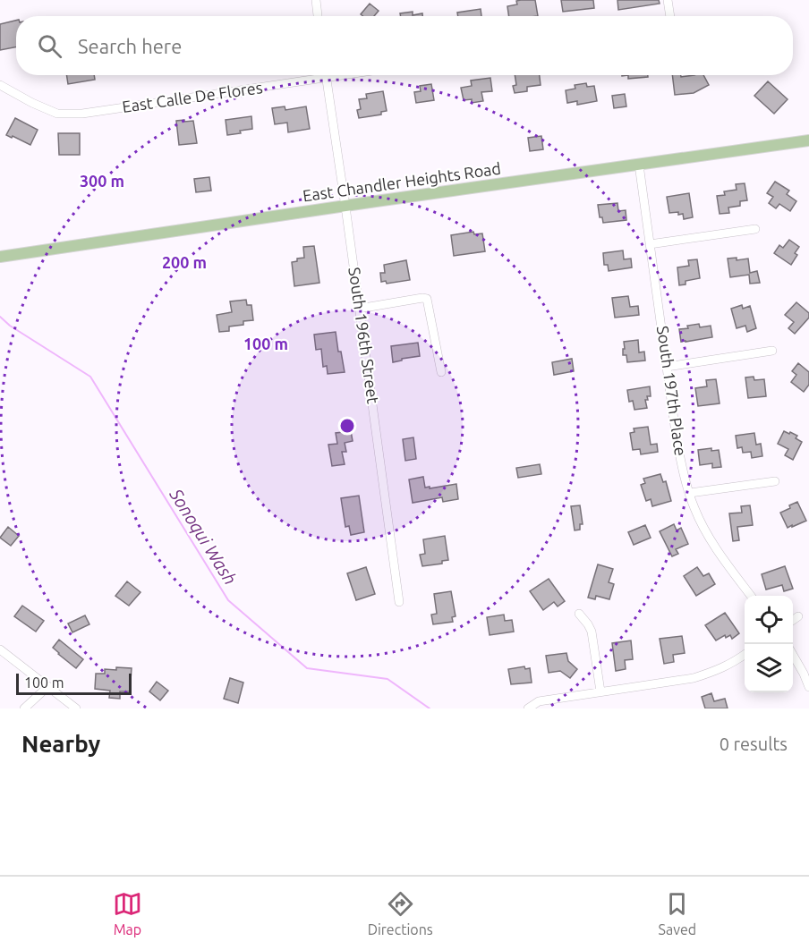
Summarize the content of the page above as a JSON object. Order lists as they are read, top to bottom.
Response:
{
  "streets": {
    "main road": ["East Chandler Heights Road"],
    "street": ["East Calle De Flores", "South 196th Street", "South 197th Place"]
  },
  "crossings": [
    ["East Chandler Heights Road", "South 196th Street"],
    ["East Chandler Heights Road", "South 197th Place"]
  ],
  "water": ["Sonoqui Wash"],
  "scale_bar": "100 m",
  "page": {
    "search": "Search here",
    "scale": "100 m",
    "heading": ["Nearby", "0 results"],
    "nav": ["Map", "Directions", "Saved"]
  },
  "rings": ["300 m", "200 m", "100 m"]
}
